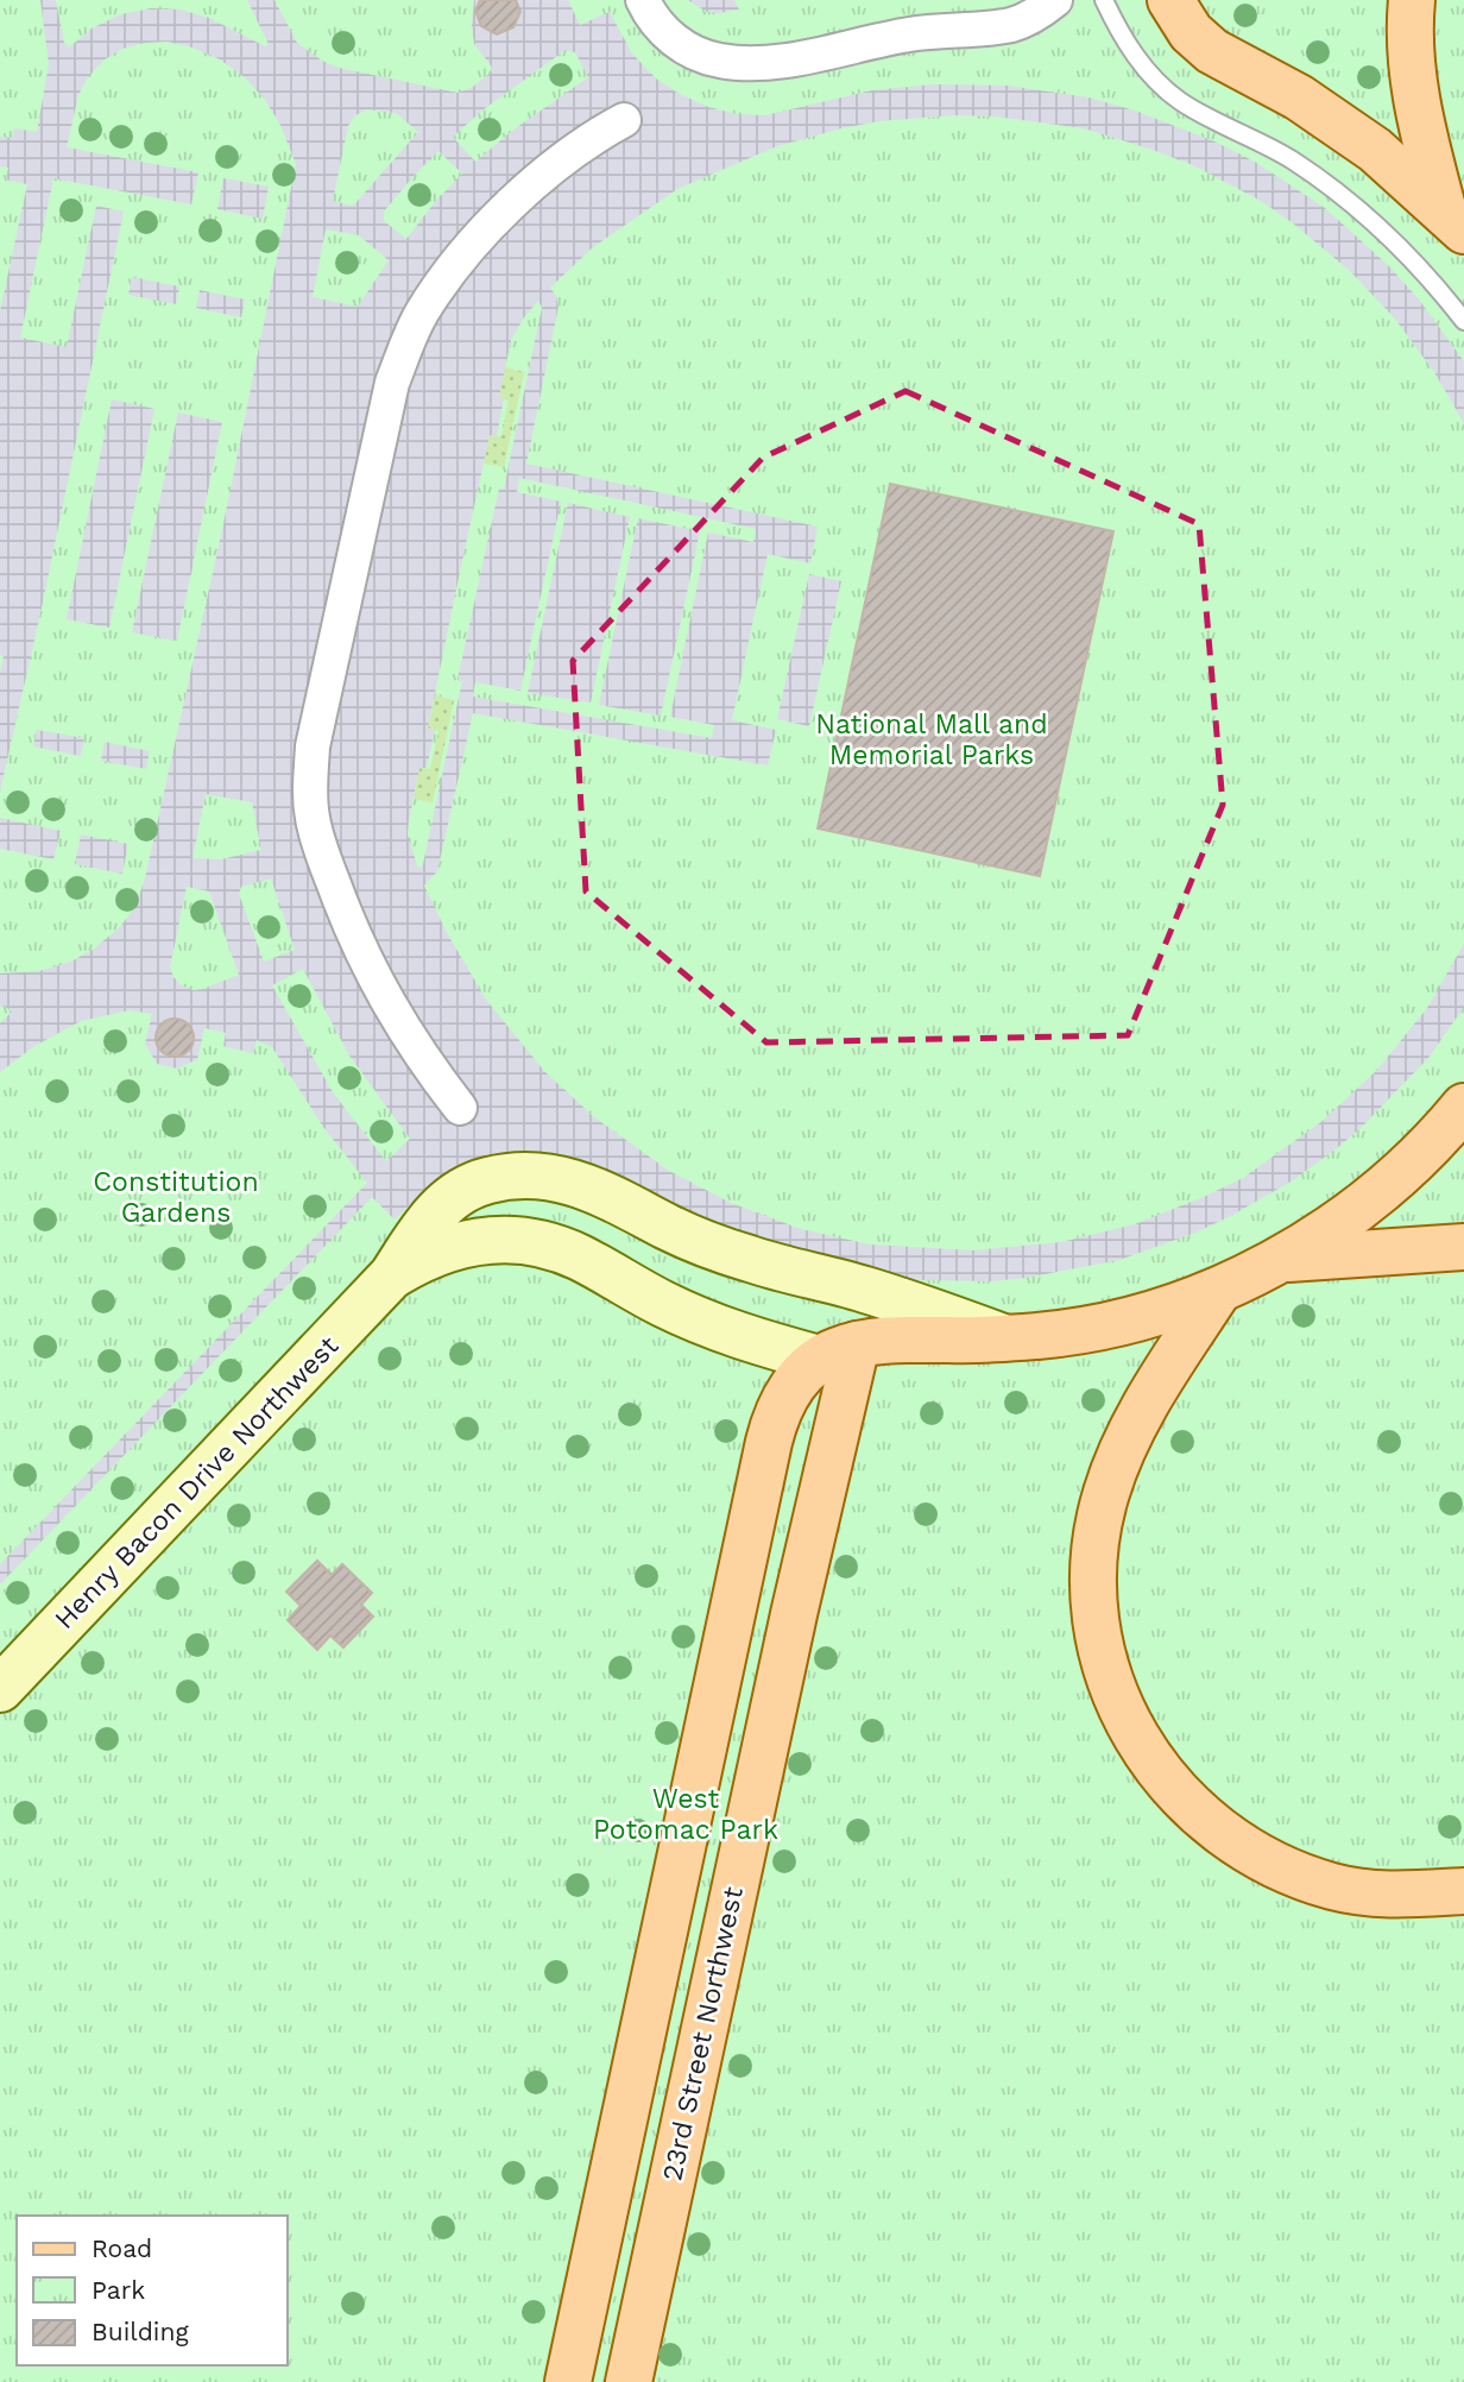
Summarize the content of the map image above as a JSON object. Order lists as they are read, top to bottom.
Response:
{
  "streets": {
    "main road": ["23rd Street Northwest"],
    "street": ["Henry Bacon Drive Northwest"]
  },
  "parks": ["National Mall and Memorial Parks", "Constitution Gardens", "West Potomac Park"],
  "legend": ["Road", "Park", "Building"]
}
